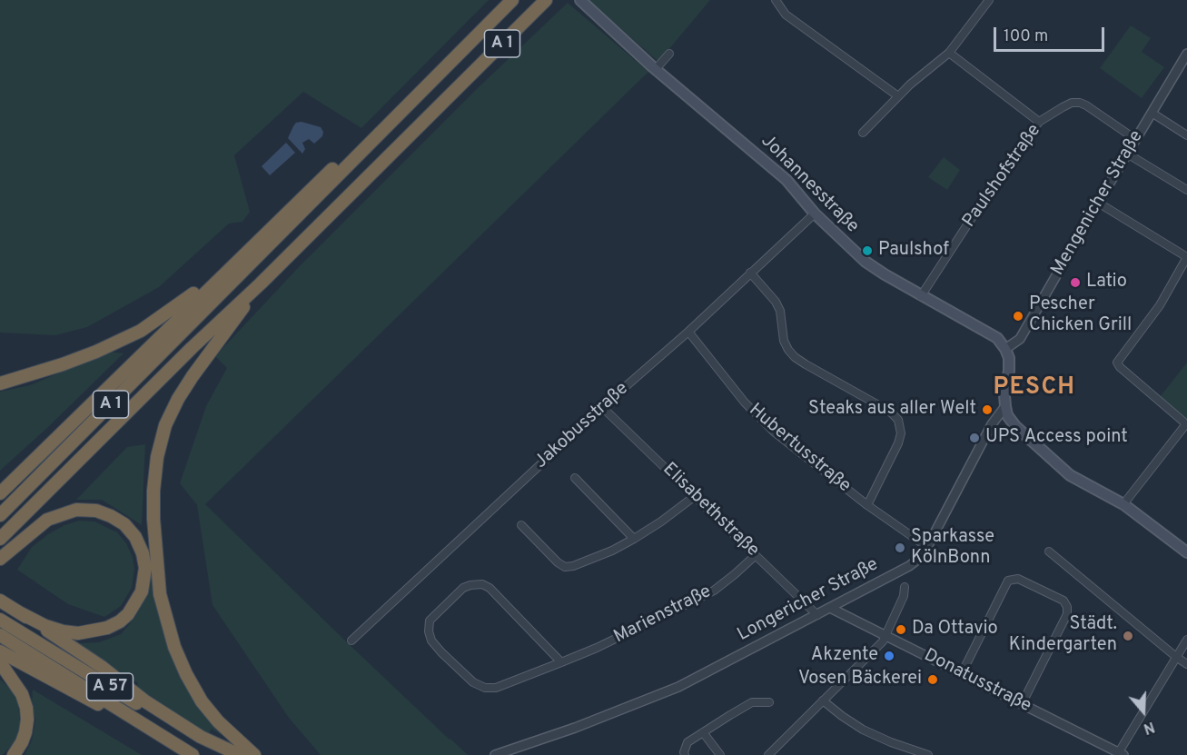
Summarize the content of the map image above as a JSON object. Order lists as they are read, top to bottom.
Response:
{
  "streets": {
    "highway": ["A 1", "A 57"],
    "main road": ["Johannesstraße"],
    "street": [
      "Paulshofstraße",
      "Mengenicher Straße",
      "Jakobusstraße",
      "Hubertusstraße",
      "Elisabethstraße",
      "Longericher Straße",
      "Marienstraße",
      "Donatusstraße"
    ]
  },
  "crossings": [
    ["Paulshofstraße", "Johannesstraße"],
    ["Paulshofstraße", "Mengenicher Straße"],
    ["Johannesstraße", "Mengenicher Straße"],
    ["Johannesstraße", "Jakobusstraße"],
    ["Jakobusstraße", "Hubertusstraße"],
    ["Jakobusstraße", "Elisabethstraße"],
    ["Hubertusstraße", "Longericher Straße"],
    ["Elisabethstraße", "Longericher Straße"],
    ["Elisabethstraße", "Marienstraße"],
    ["Longericher Straße", "Donatusstraße"]
  ],
  "districts": ["PESCH"],
  "places": [
    "Paulshof",
    "Latio",
    "Pescher Chicken Grill",
    "Steaks aus aller Welt",
    "UPS Access point",
    "Sparkasse KölnBonn",
    "Da Ottavio",
    "Städt. Kindergarten",
    "Akzente",
    "Vosen Bäckerei"
  ],
  "scale_bar": "100 m",
  "north": "bottom"
}
